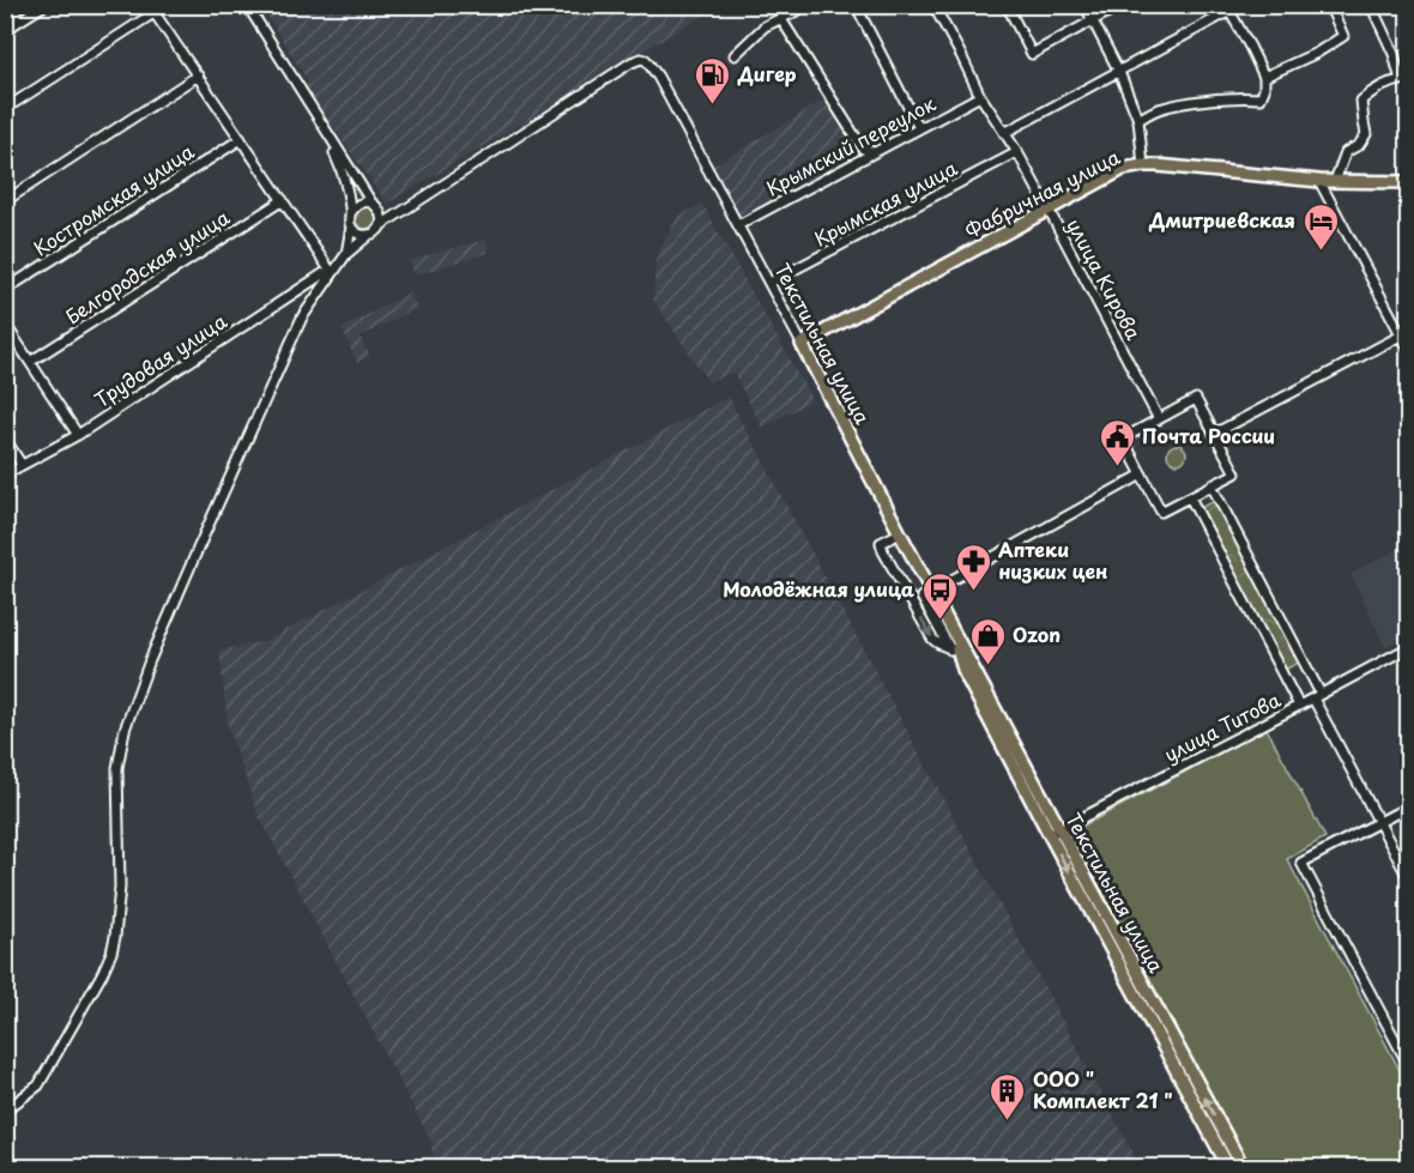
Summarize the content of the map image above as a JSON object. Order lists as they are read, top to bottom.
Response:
{
  "streets": {
    "main road": ["Фабричная улица", "Текстильная улица"],
    "street": [
      "Крымский переулок",
      "Костромская улица",
      "Крымская улица",
      "Белгородская улица",
      "улица Кирова",
      "Трудовая улица",
      "улица Титова"
    ]
  },
  "crossings": [
    ["Крымский переулок", "улица Кирова"],
    ["Крымский переулок", "Текстильная улица"],
    ["Фабричная улица", "улица Кирова"],
    ["Фабричная улица", "Текстильная улица"],
    ["Крымская улица", "улица Кирова"],
    ["Крымская улица", "Текстильная улица"],
    ["Текстильная улица", "улица Титова"]
  ],
  "places": {
    "fuel station": ["Дигер"],
    "hotel": ["Дмитриевская"],
    "public building": ["Почта России"],
    "pharmacy": ["Аптеки низких цен"],
    "bus stop": ["Молодёжная улица"],
    "shop": ["Ozon"],
    "building": ["ООО \" Комплект 21 \""]
  }
}
